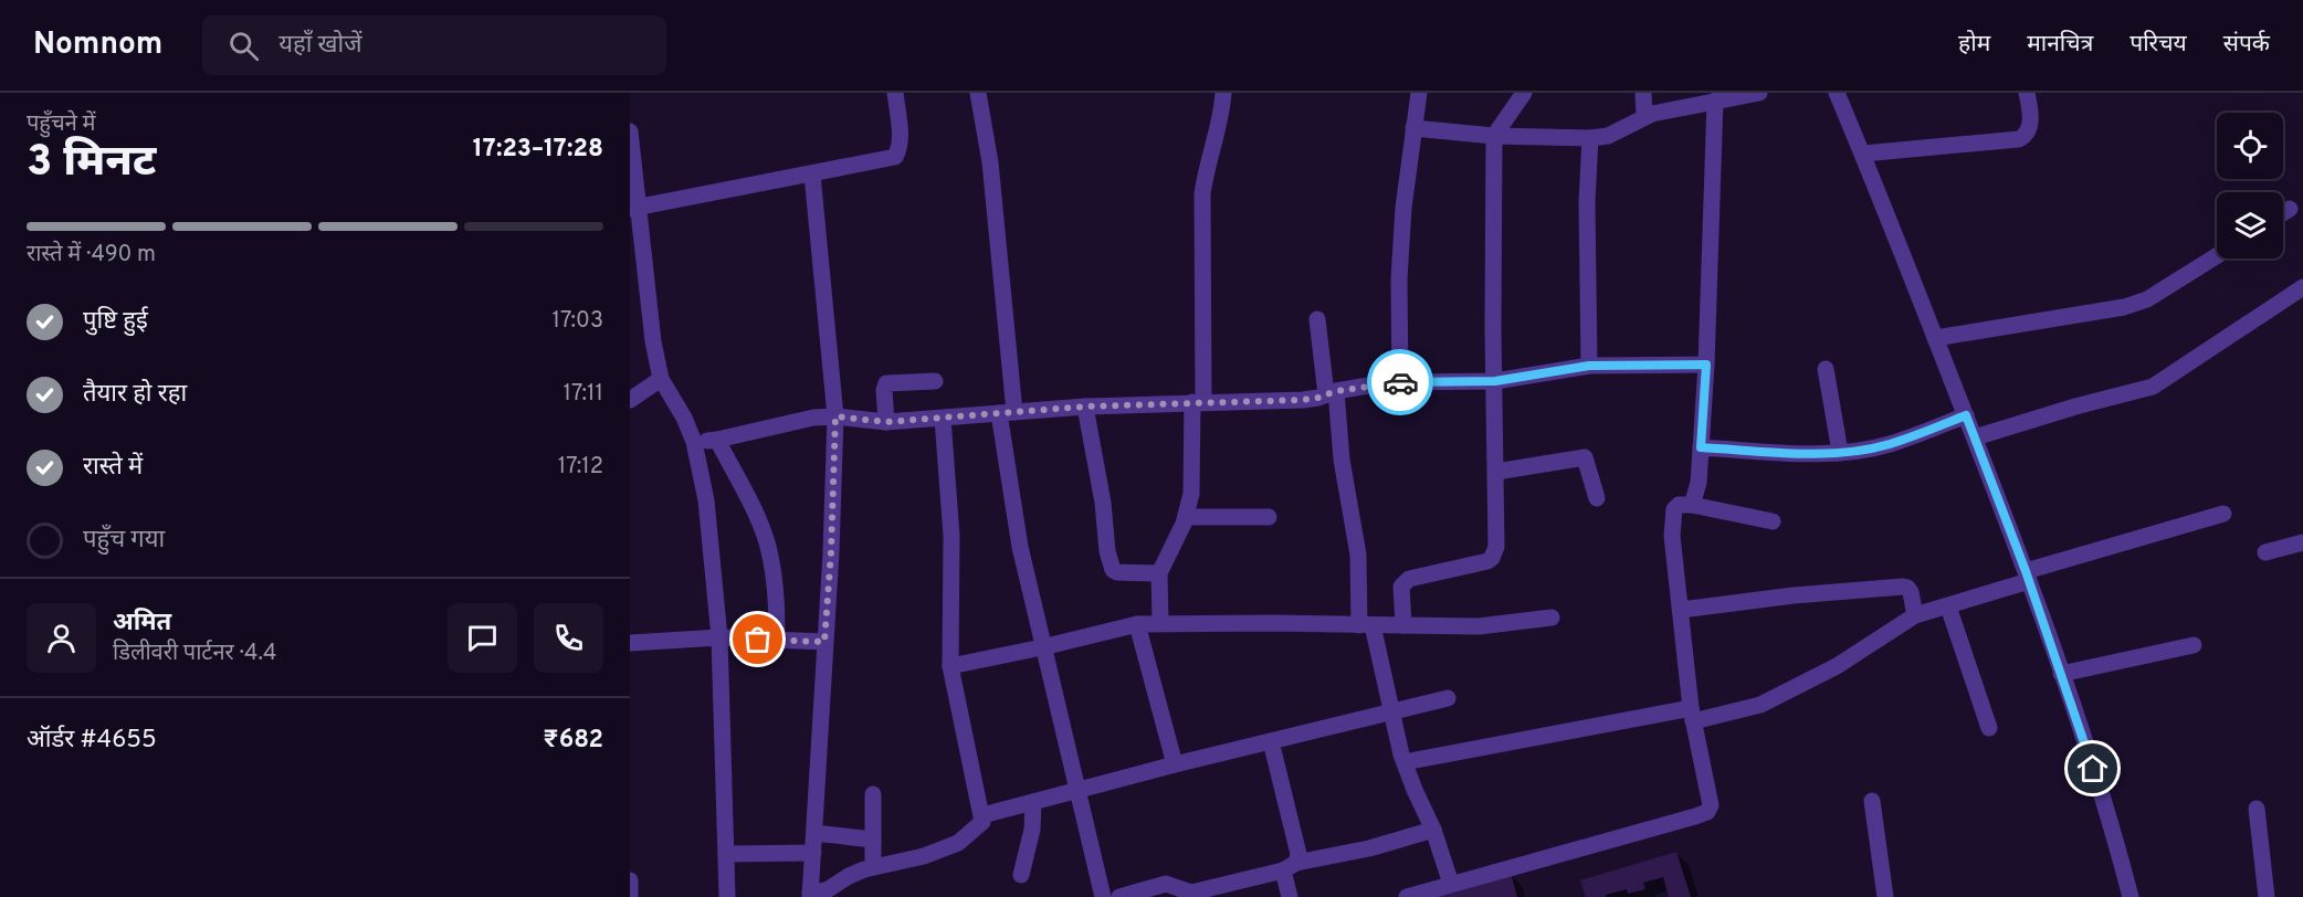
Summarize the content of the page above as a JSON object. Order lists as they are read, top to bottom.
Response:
{
  "page": {
    "header": "Nomnom",
    "search": "यहाँ खोजें",
    "nav": [
      "होम",
      "मानचित्र",
      "परिचय",
      "संपर्क"
    ],
    "heading": ["3 मिनट", "पहुँचने में", "17:23–17:28"],
    "panel": [
      "अमित",
      "डिलीवरी पार्टनर · 4.4",
      "ऑर्डर #4655",
      "₹682"
    ],
    "bar": "रास्ते में · 490 m",
    "list": [
      ["पुष्टि हुई", "17:03"],
      ["तैयार हो रहा", "17:11"],
      ["रास्ते में", "17:12"],
      "पहुँच गया"
    ]
  }
}
